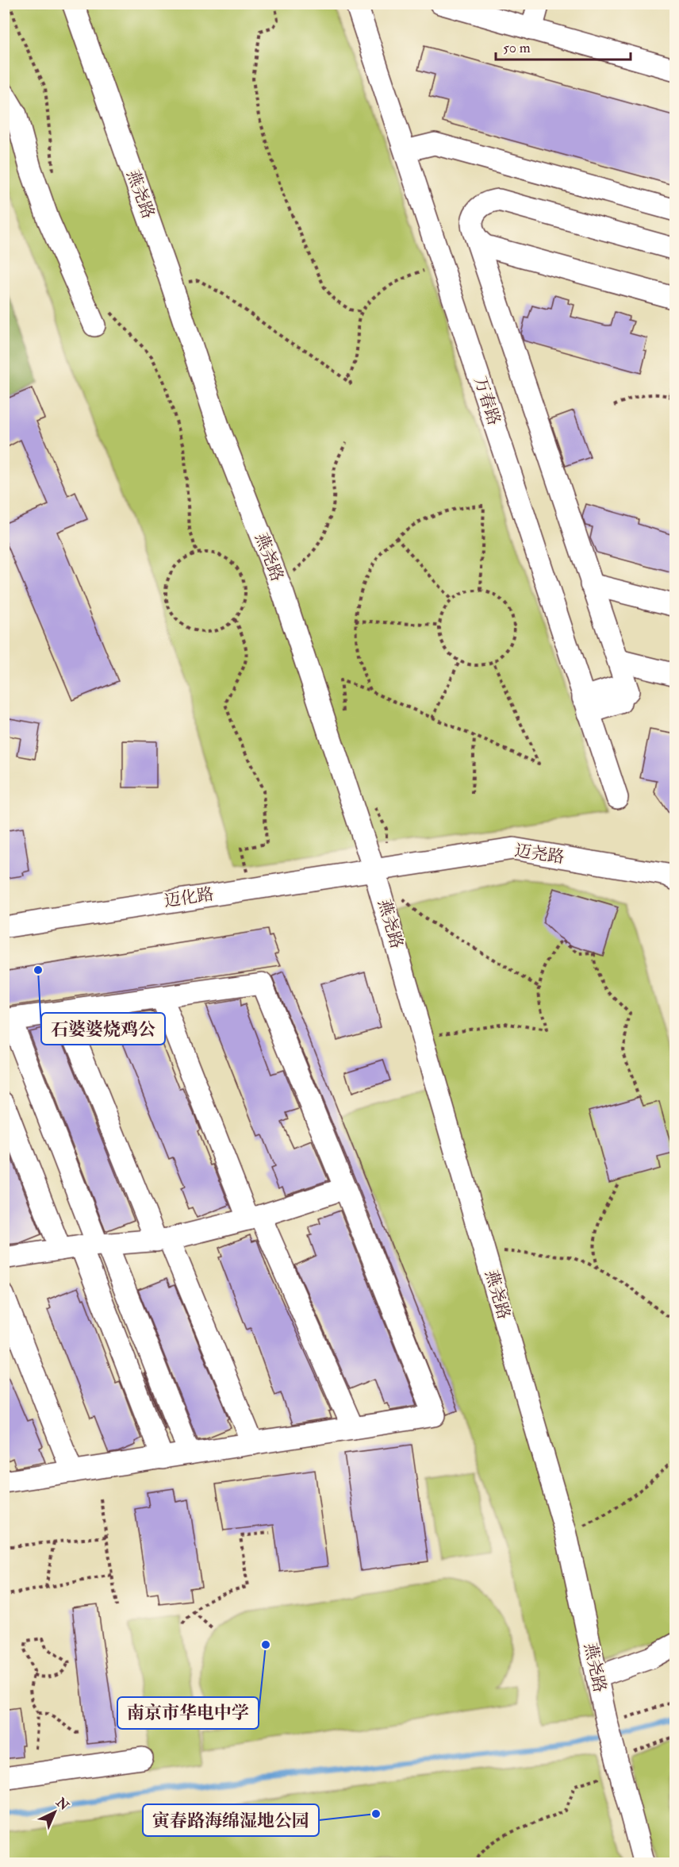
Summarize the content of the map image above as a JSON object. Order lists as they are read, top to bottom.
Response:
{
  "streets": {
    "street": [
      "燕尧路",
      "万春路",
      "迈尧路",
      "迈化路"
    ]
  },
  "crossings": [
    ["燕尧路", "迈尧路"],
    ["燕尧路", "迈化路"],
    ["迈尧路", "迈化路"]
  ],
  "places": ["石婆婆烧鸡公", "南京市华电中学", "寅春路海绵湿地公园"],
  "scale_bar": "50 m",
  "north": "top right"
}
